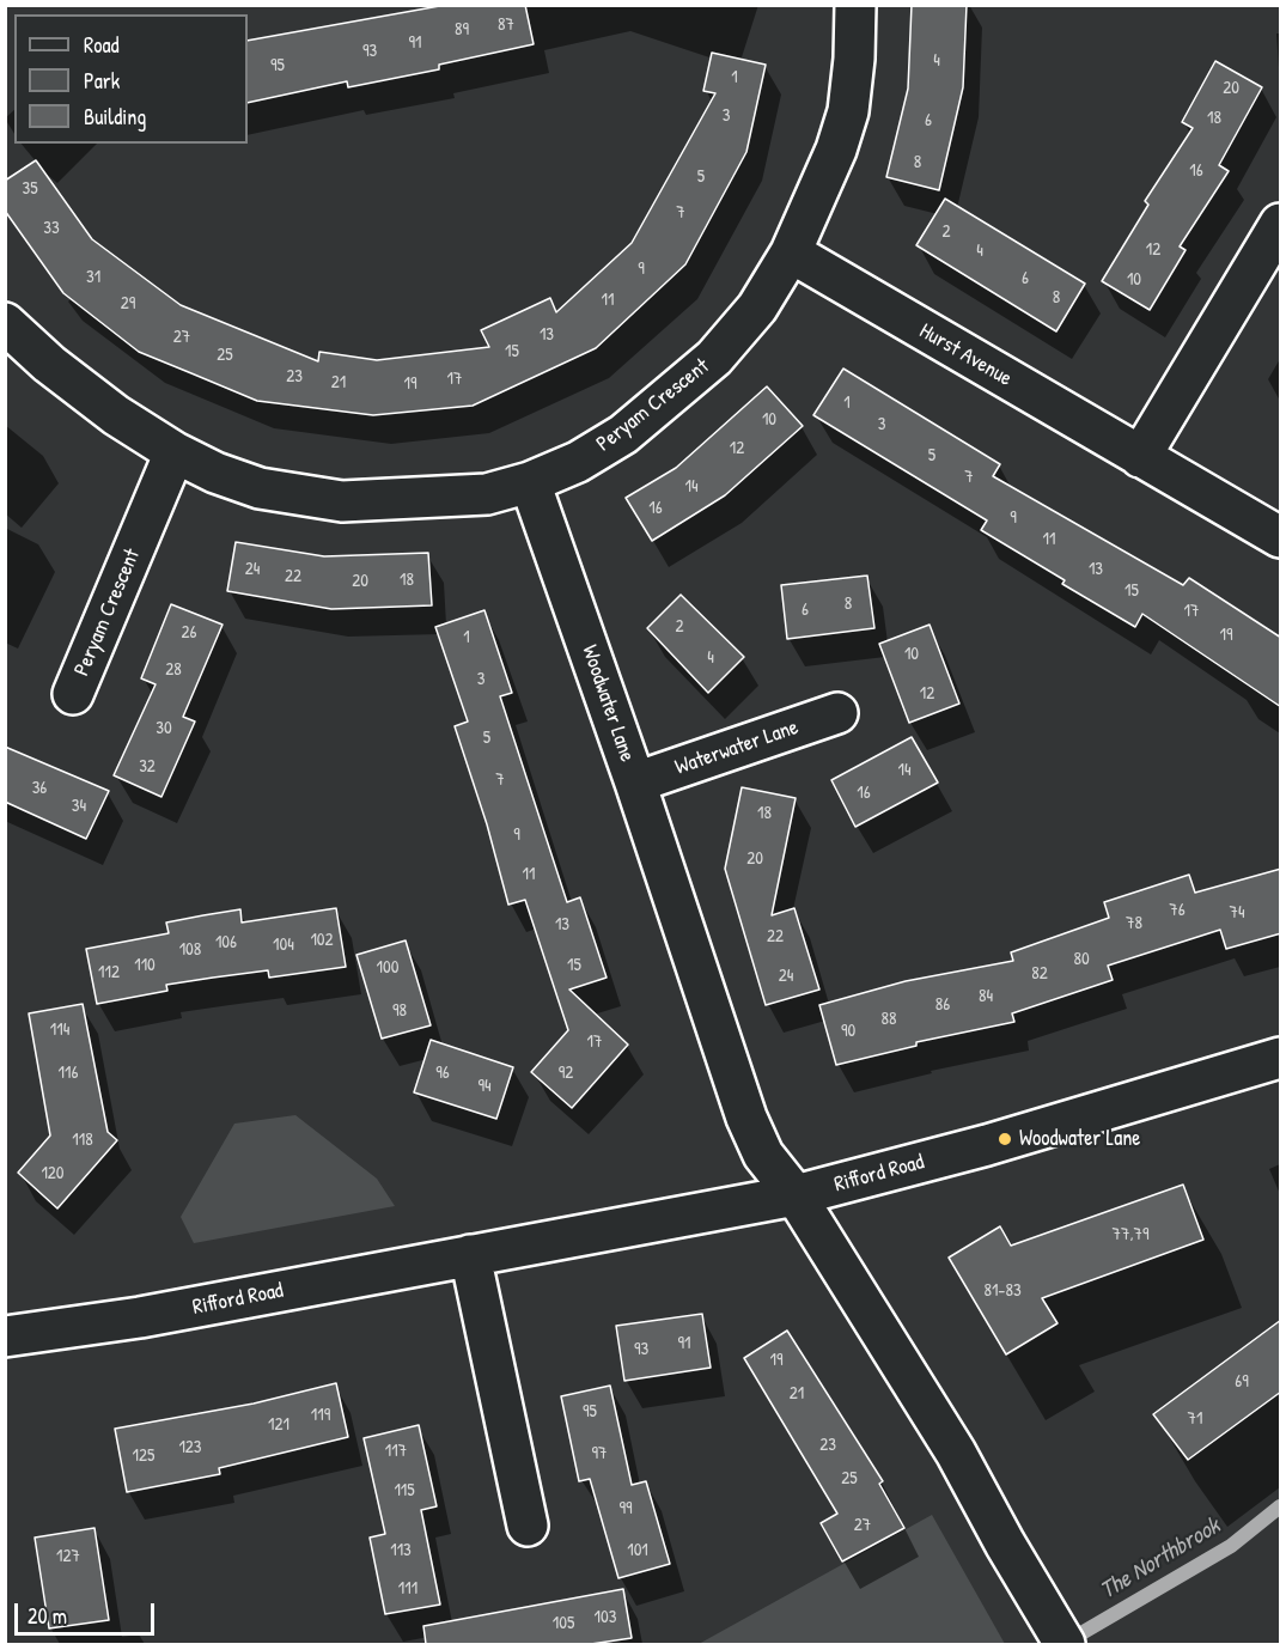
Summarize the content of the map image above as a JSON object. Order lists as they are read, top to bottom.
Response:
{
  "streets": {
    "street": [
      "Hurst Avenue",
      "Peryam Crescent",
      "Woodwater Lane",
      "Waterwater Lane",
      "Rifford Road"
    ]
  },
  "crossings": [
    ["Hurst Avenue", "Peryam Crescent"],
    ["Peryam Crescent", "Woodwater Lane"],
    ["Woodwater Lane", "Waterwater Lane"],
    ["Woodwater Lane", "Rifford Road"]
  ],
  "water": ["The Northbrook"],
  "places": ["Woodwater Lane"],
  "house_numbers": [
    "87",
    "89",
    "91",
    "93",
    "4",
    "95",
    "1",
    "20",
    "3",
    "18",
    "6",
    "8",
    "16",
    "5",
    "35",
    "7",
    "33",
    "2",
    "12",
    "4",
    "9",
    "31",
    "6",
    "10",
    "8",
    "11",
    "29",
    "13",
    "27",
    "15",
    "25",
    "23",
    "17",
    "21",
    "19",
    "1",
    "10",
    "3",
    "12",
    "5",
    "7",
    "14",
    "16",
    "9",
    "11",
    "24",
    "13",
    "22",
    "18",
    "20",
    "15",
    "8",
    "6",
    "17",
    "2",
    "26",
    "19",
    "1",
    "10",
    "4",
    "28",
    "3",
    "12",
    "30",
    "5",
    "32",
    "14",
    "7",
    "36",
    "16",
    "34",
    "18",
    "9",
    "20",
    "11",
    "76",
    "74",
    "78",
    "13",
    "22",
    "102",
    "106",
    "104",
    "108",
    "80",
    "110",
    "15",
    "100",
    "112",
    "82",
    "24",
    "84",
    "86",
    "98",
    "88",
    "114",
    "90",
    "17",
    "116",
    "96",
    "92",
    "94",
    "118",
    "120",
    "77,79",
    "81-83",
    "91",
    "93",
    "19",
    "69",
    "21",
    "95",
    "119",
    "71",
    "121",
    "23",
    "123",
    "117",
    "97",
    "125",
    "25",
    "115",
    "99",
    "27",
    "113",
    "101",
    "127",
    "111",
    "103",
    "105"
  ],
  "legend": ["Road", "Park", "Building"],
  "scale_bar": "20 m"
}
